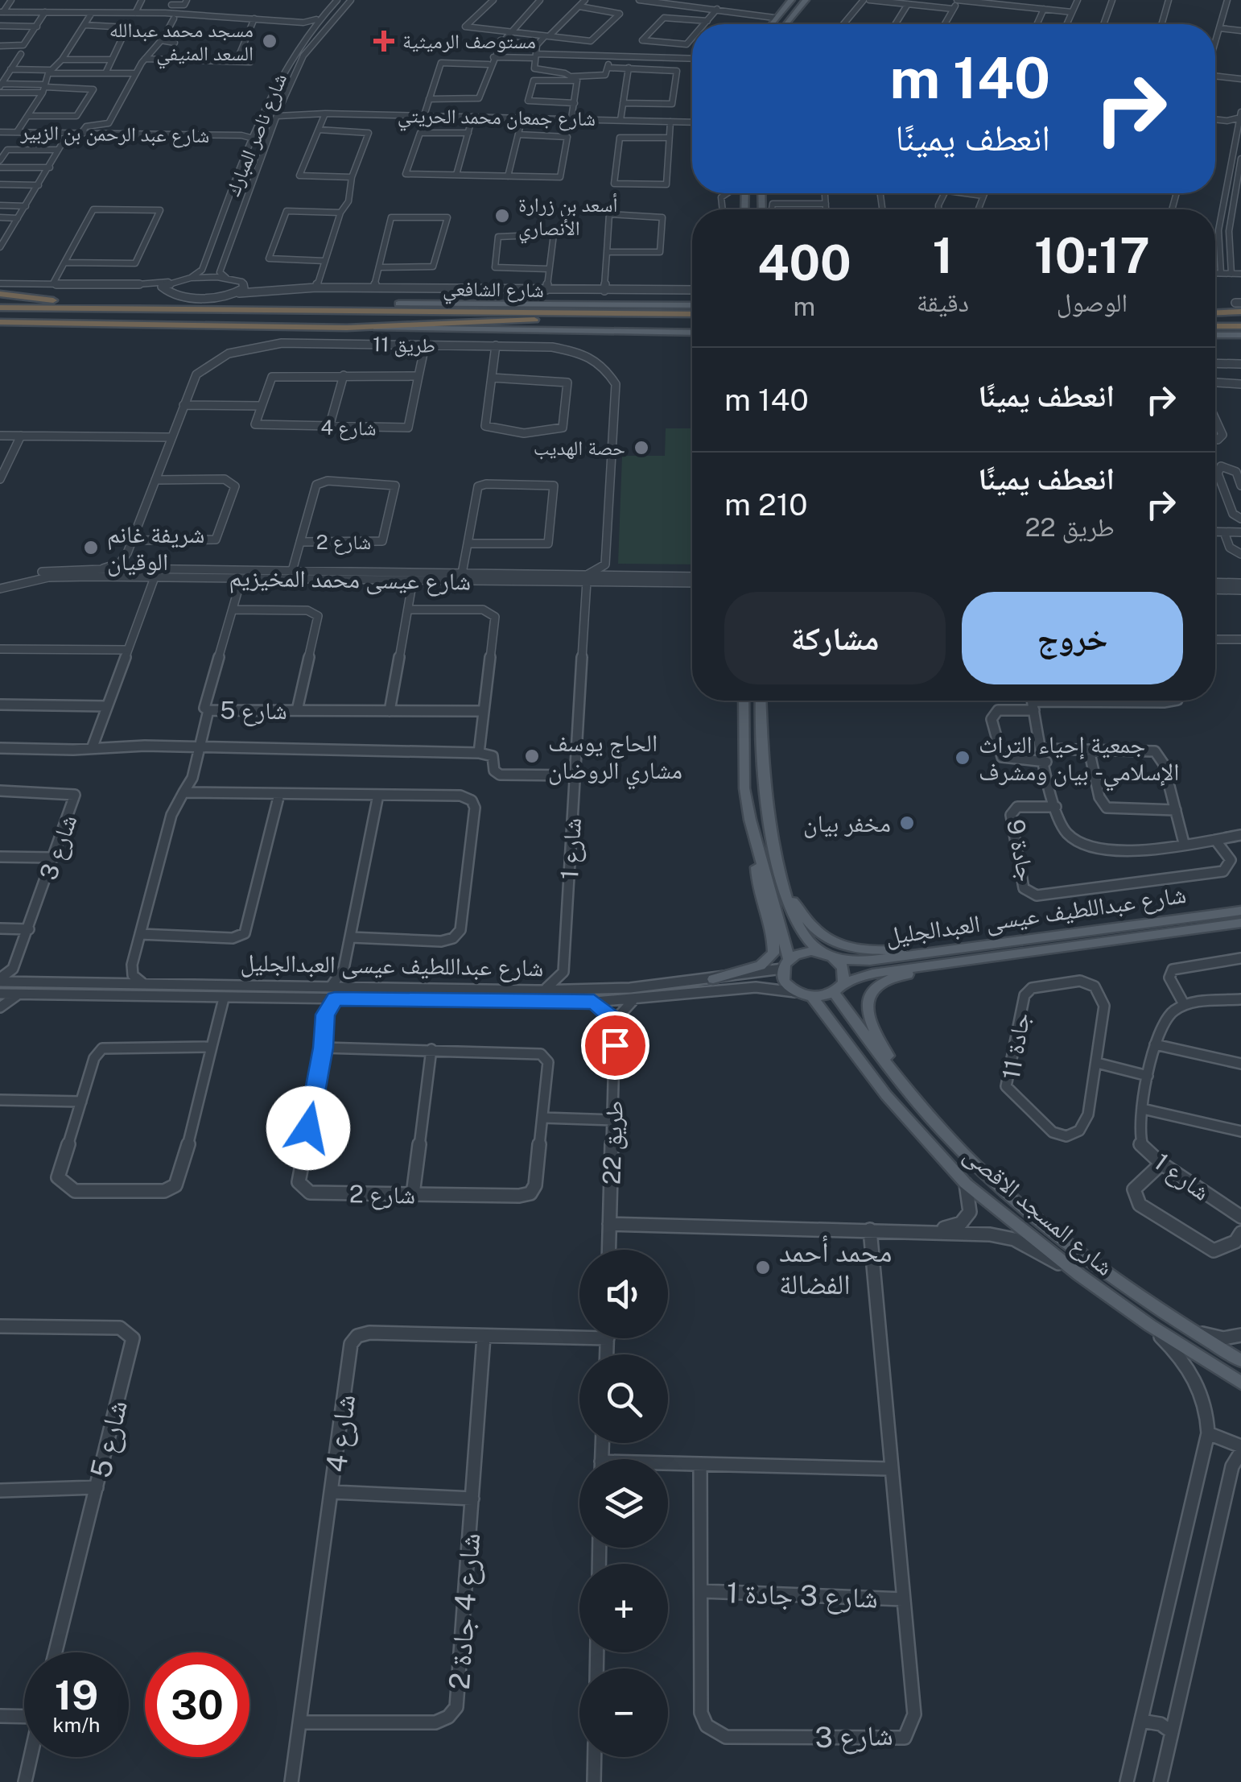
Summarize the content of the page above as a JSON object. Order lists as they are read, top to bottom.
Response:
{
  "streets": {
    "main road": ["شارع عبداللطيف عيسى العبدالجليل", "شارع المسجد الاقصى"],
    "street": [
      "شارع جمعان محمد الحريتي",
      "شارع عبد الرحمن بن الزبير",
      "شارع ناصر المبارك",
      "شارع الشافعي",
      "طريق 11",
      "شارع 4",
      "شارع 2",
      "شارع عيسى محمد المخيزيم",
      "شارع 5",
      "شارع 3",
      "شارع 1",
      "جادة 9",
      "جادة 11",
      "طريق 22",
      "شارع 3 جادة 1",
      "شارع 4 جادة 2"
    ]
  },
  "crossings": [
    ["شارع جمعان محمد الحريتي", "شارع ناصر المبارك"],
    ["شارع عبد الرحمن بن الزبير", "شارع ناصر المبارك"],
    ["شارع ناصر المبارك", "شارع الشافعي"],
    ["طريق 11", "شارع 4"],
    ["شارع 4", "شارع 4 جادة 2"],
    ["شارع 2", "شارع عيسى محمد المخيزيم"],
    ["شارع 2", "شارع عبداللطيف عيسى العبدالجليل"],
    ["شارع عيسى محمد المخيزيم", "شارع 5"],
    ["شارع عيسى محمد المخيزيم", "شارع 1"],
    ["شارع 3", "شارع 3 جادة 1"],
    ["شارع عبداللطيف عيسى العبدالجليل", "شارع المسجد الاقصى"]
  ],
  "places": {
    "other": [
      "مسجد محمد عبدالله السعد المنيفي",
      "أسعد بن زرارة الأنصاري",
      "حصة الهديب",
      "شريفة غانم الوقيان",
      "الحاج يوسف مشاري الروضان",
      "جمعية إحياء التراث الإسلامي - بيان ومشرف",
      "مخفر بيان",
      "محمد أحمد الفضالة"
    ],
    "health": ["مستوصف الرميثية"]
  },
  "page": {
    "turn": ["140 m", "انعطف يمينًا"],
    "eta": [
      "10:17",
      "الوصول",
      "1",
      "دقيقة",
      "400",
      "m"
    ],
    "list": [
      {
        "name": "انعطف يمينًا",
        "value": "140 m"
      },
      {
        "name": "انعطف يمينًا",
        "note": "طريق 22",
        "value": "210 m"
      }
    ],
    "buttons": ["خروج", "مشاركة"],
    "map_buttons": ["+", "−"],
    "speed": "19 km/h",
    "limit": "30"
  }
}
